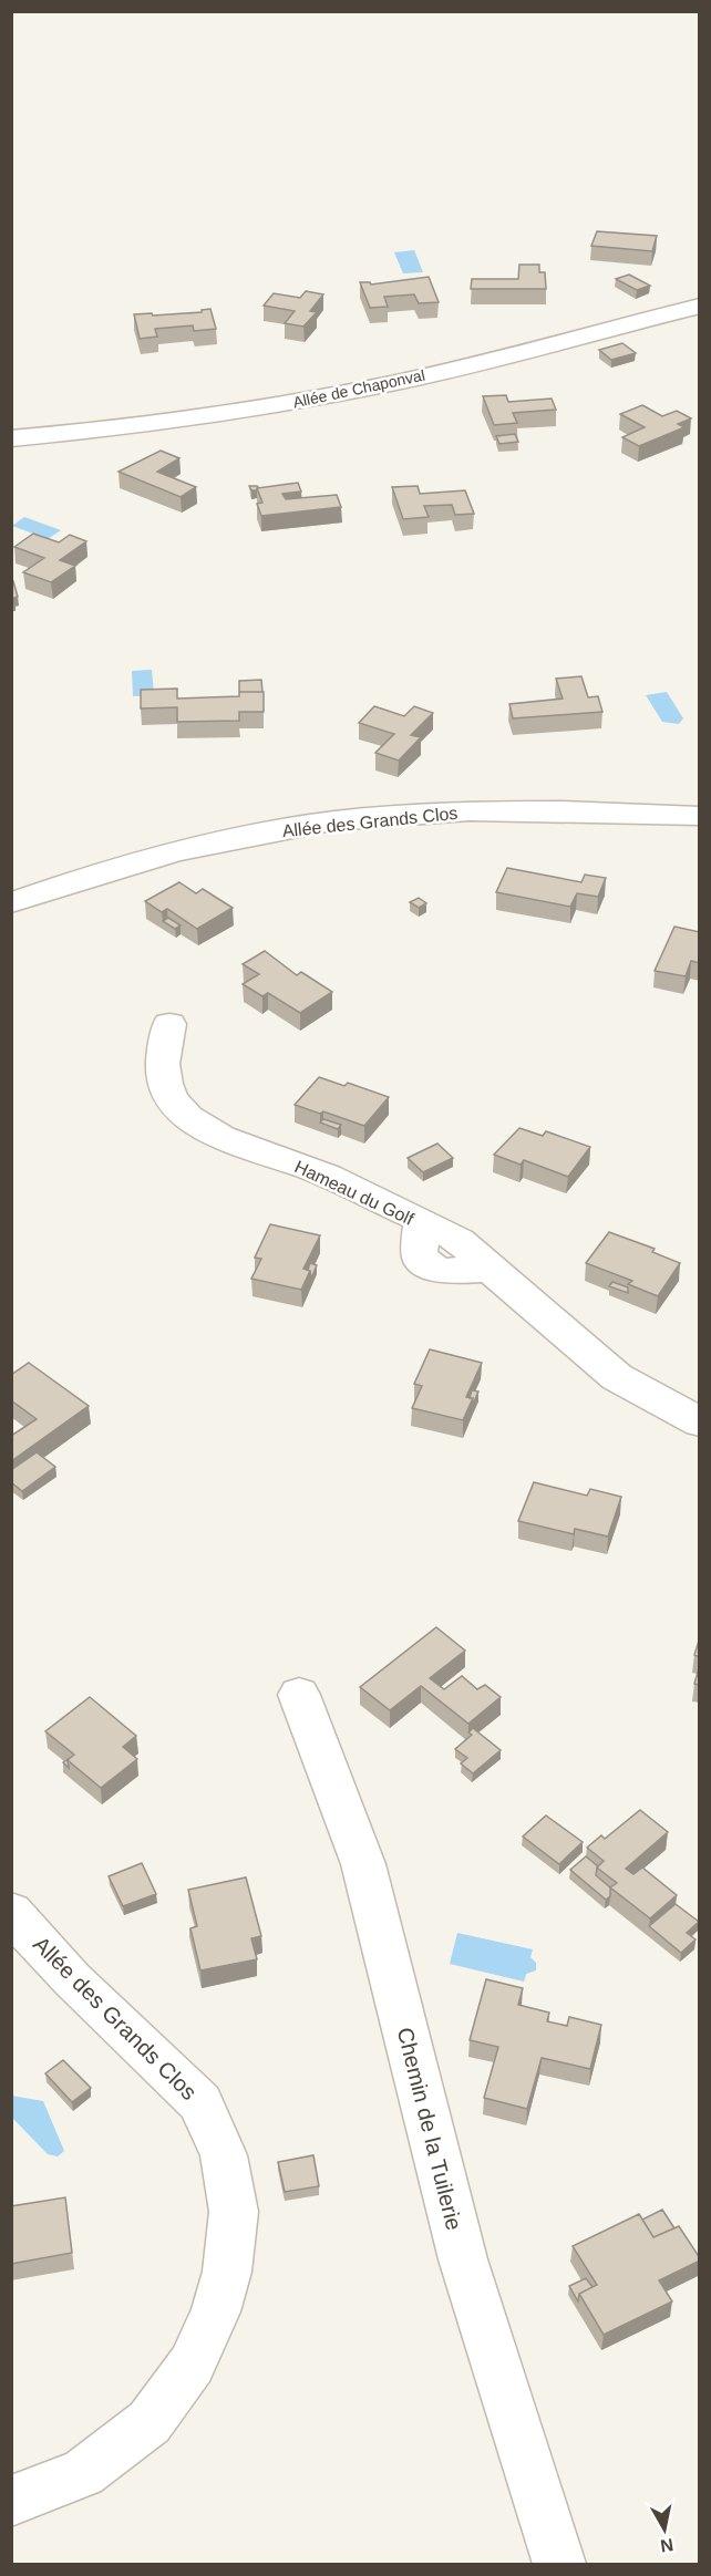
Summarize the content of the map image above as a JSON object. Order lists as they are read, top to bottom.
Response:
{
  "streets": {
    "street": [
      "Allée de Chaponval",
      "Allée des Grands Clos",
      "Hameau du Golf",
      "Chemin de la Tuilerie"
    ]
  },
  "north": "bottom"
}
